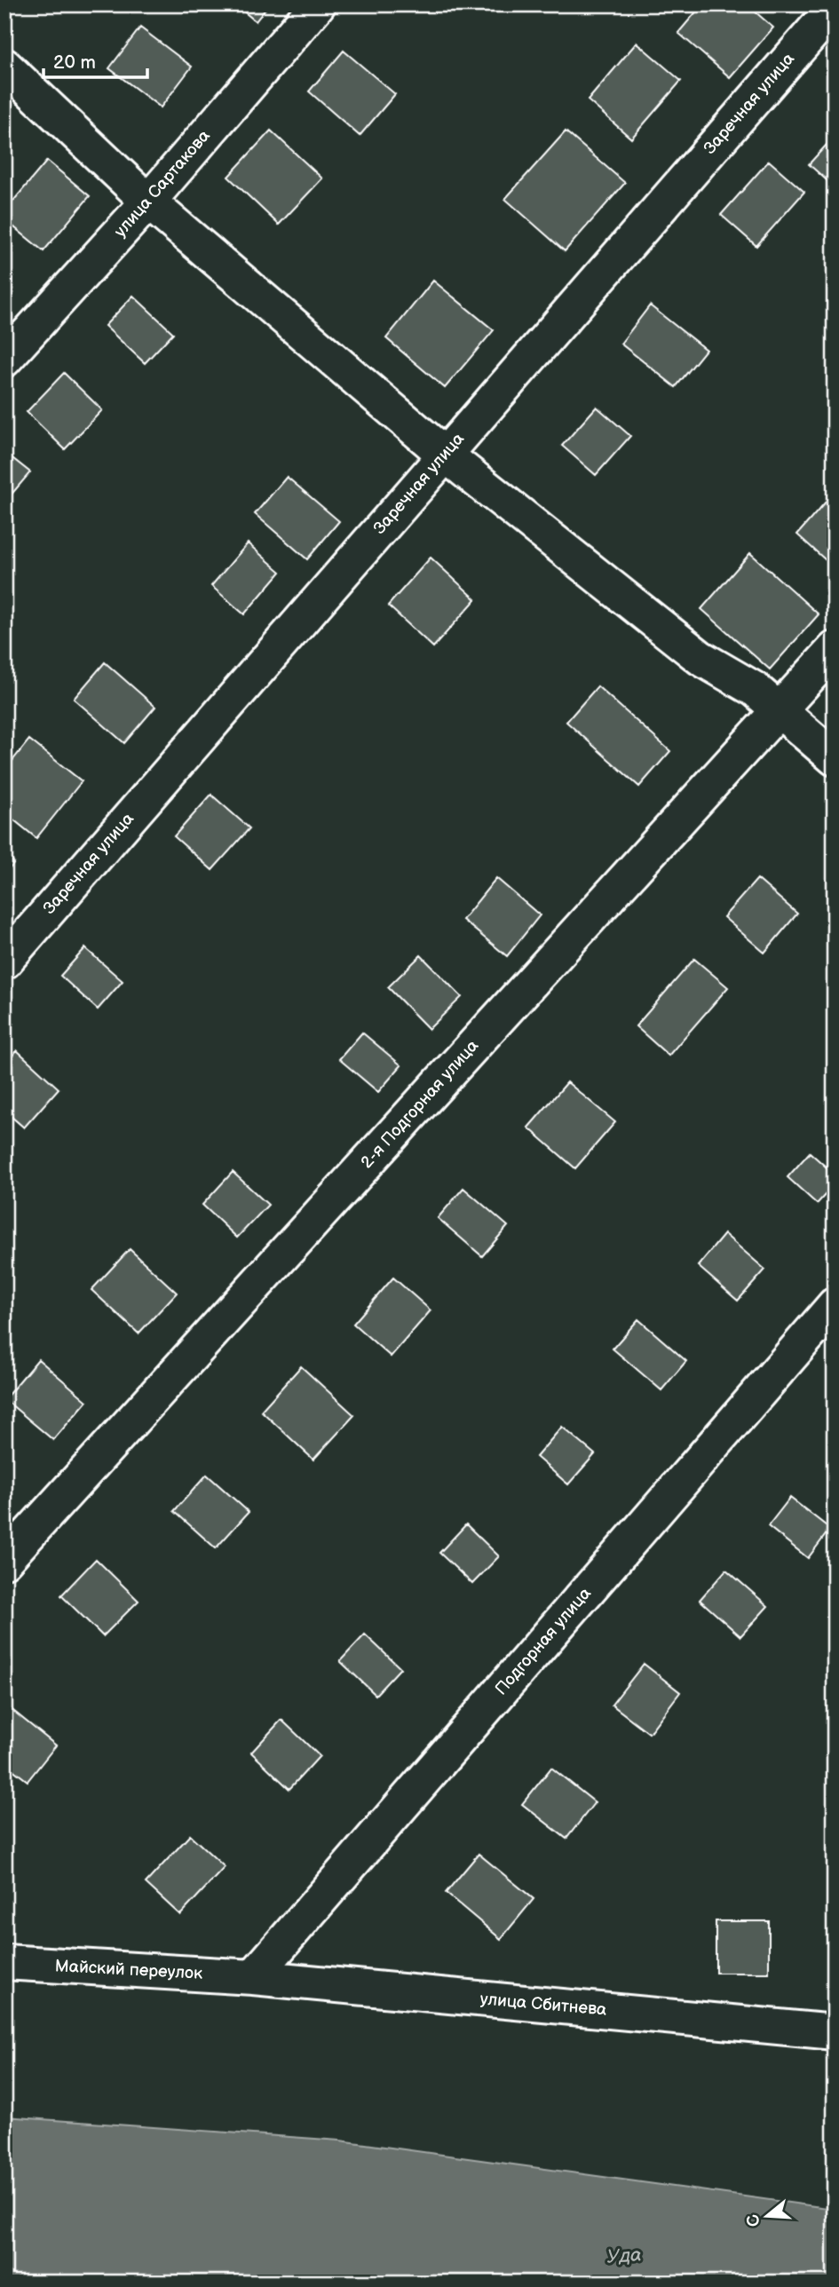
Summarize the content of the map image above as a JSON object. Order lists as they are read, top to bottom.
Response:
{
  "streets": {
    "street": [
      "Заречная улица",
      "улица Сартакова",
      "2-я Подгорная улица",
      "Подгорная улица",
      "Майский переулок",
      "улица Сбитнева"
    ]
  },
  "crossings": [
    ["Подгорная улица", "Майский переулок"],
    ["Подгорная улица", "улица Сбитнева"],
    ["Майский переулок", "улица Сбитнева"]
  ],
  "water": ["Уда"],
  "scale_bar": "20 m",
  "north": "left"
}
